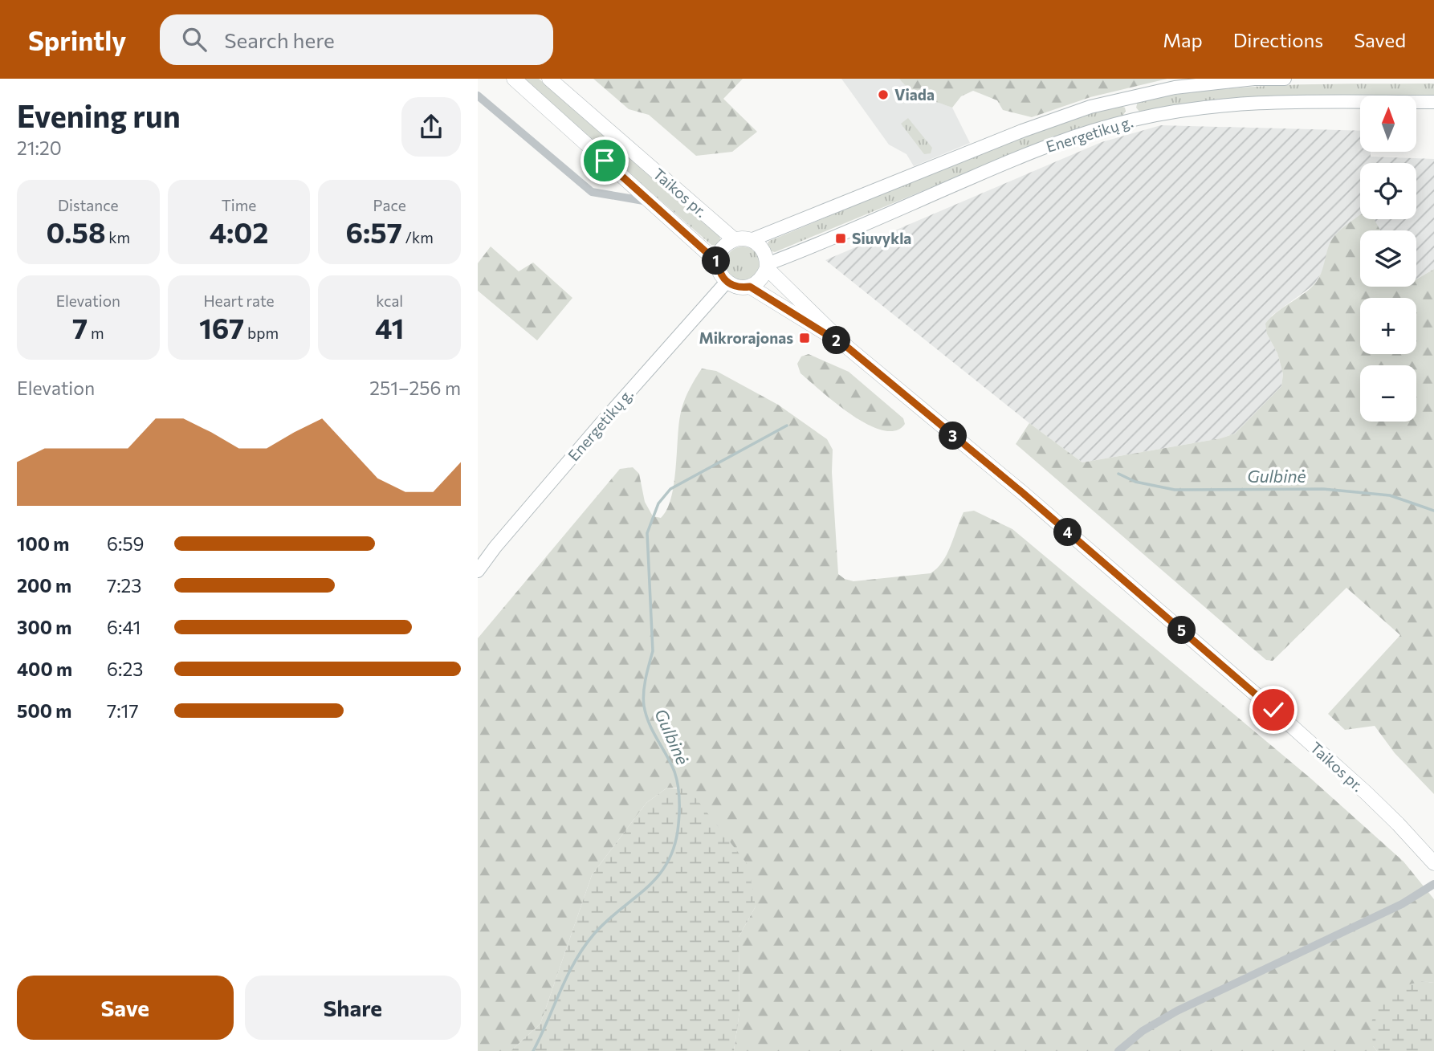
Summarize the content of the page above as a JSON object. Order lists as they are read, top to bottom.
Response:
{
  "streets": {
    "main road": ["Energetikų g.", "Taikos pr."]
  },
  "crossings": [
    ["Energetikų g.", "Taikos pr."]
  ],
  "water": ["Gulbinė"],
  "places": {
    "other": ["Viada"],
    "transit": ["Siuvykla", "Mikrorajonas"]
  },
  "north": "top",
  "page": {
    "header": "Sprintly",
    "search": "Search here",
    "nav": ["Map", "Directions", "Saved"],
    "heading": ["Evening run", "21:20"],
    "map_buttons": ["+", "−"],
    "stats": [
      ["Distance", "0.58 km"],
      ["Time", "4:02"],
      ["Pace", "6:57 /km"],
      ["Elevation", "7 m"],
      ["Heart rate", "167 bpm"],
      ["kcal", "41"]
    ],
    "pins": [
      "1",
      "2",
      "3",
      "4",
      "5"
    ],
    "chart": ["Elevation", "251–256 m"],
    "list": [
      {
        "name": "100 m",
        "note": "6:59"
      },
      {
        "name": "200 m",
        "note": "7:23"
      },
      {
        "name": "300 m",
        "note": "6:41"
      },
      {
        "name": "400 m",
        "note": "6:23"
      },
      {
        "name": "500 m",
        "note": "7:17"
      }
    ],
    "buttons": ["Save", "Share"]
  }
}
